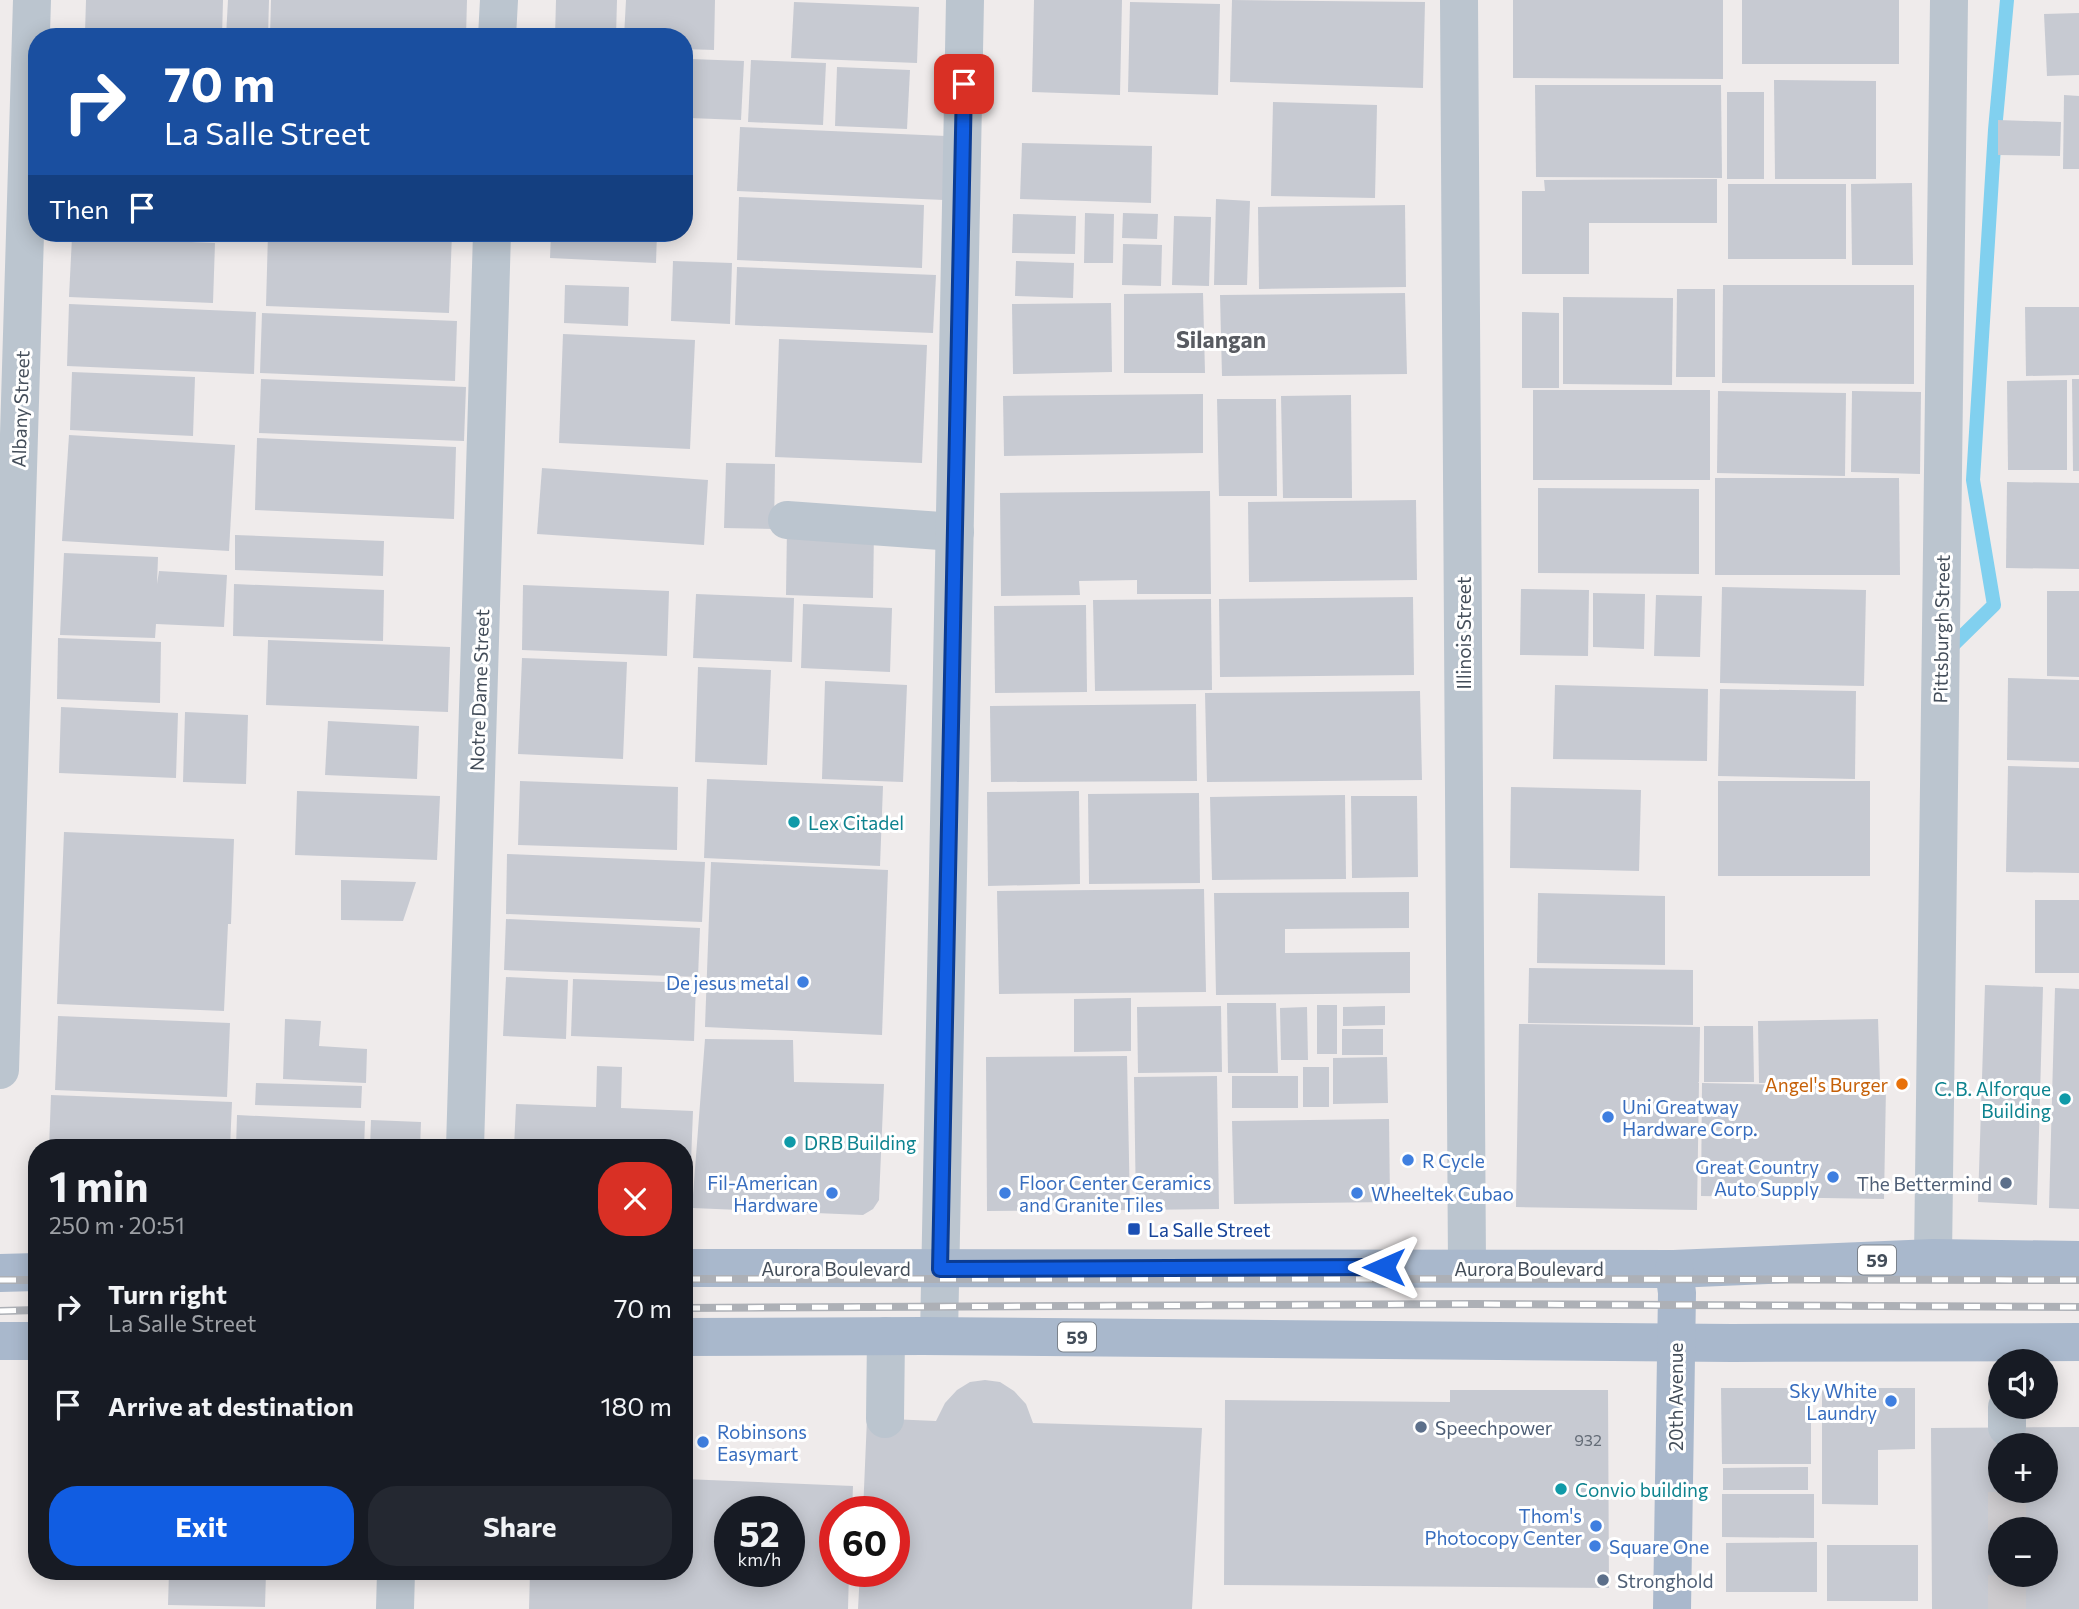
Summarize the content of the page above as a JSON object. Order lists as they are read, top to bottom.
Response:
{
  "streets": {
    "main road": ["59", "Aurora Boulevard", "20th Avenue"],
    "street": [
      "Albany Street",
      "Pittsburgh Street",
      "Illinois Street",
      "Notre Dame Street"
    ]
  },
  "crossings": [
    ["Pittsburgh Street", "Aurora Boulevard"],
    ["Illinois Street", "Aurora Boulevard"],
    ["59", "20th Avenue"],
    ["Aurora Boulevard", "20th Avenue"]
  ],
  "districts": ["Silangan"],
  "places": {
    "other": [
      "Lex Citadel",
      "De jesus metal",
      "Angel's Burger",
      "C. B. Alforque Building",
      "Uni Greatway Hardware Corp.",
      "DRB Building",
      "R Cycle",
      "Great Country Auto Supply",
      "The Bettermind",
      "Fil-American Hardware",
      "Floor Center Ceramics and Granite Tiles",
      "Wheeltek Cubao",
      "Sky White Laundry",
      "Speechpower",
      "Robinsons Easymart",
      "Convio building",
      "Thom's Photocopy Center",
      "Square One",
      "Stronghold"
    ],
    "transit": ["La Salle Street"]
  },
  "house_numbers": ["932"],
  "page": {
    "turn": ["70 m", "La Salle Street"],
    "then": "Then",
    "heading": ["1 min", "250 m · 20:51"],
    "list": [
      {
        "name": "Turn right",
        "note": "La Salle Street",
        "value": "70 m"
      },
      {
        "name": "Arrive at destination",
        "value": "180 m"
      }
    ],
    "map_buttons": ["+", "−"],
    "buttons": ["Exit", "Share"],
    "speed": "52 km/h",
    "limit": "60"
  }
}
